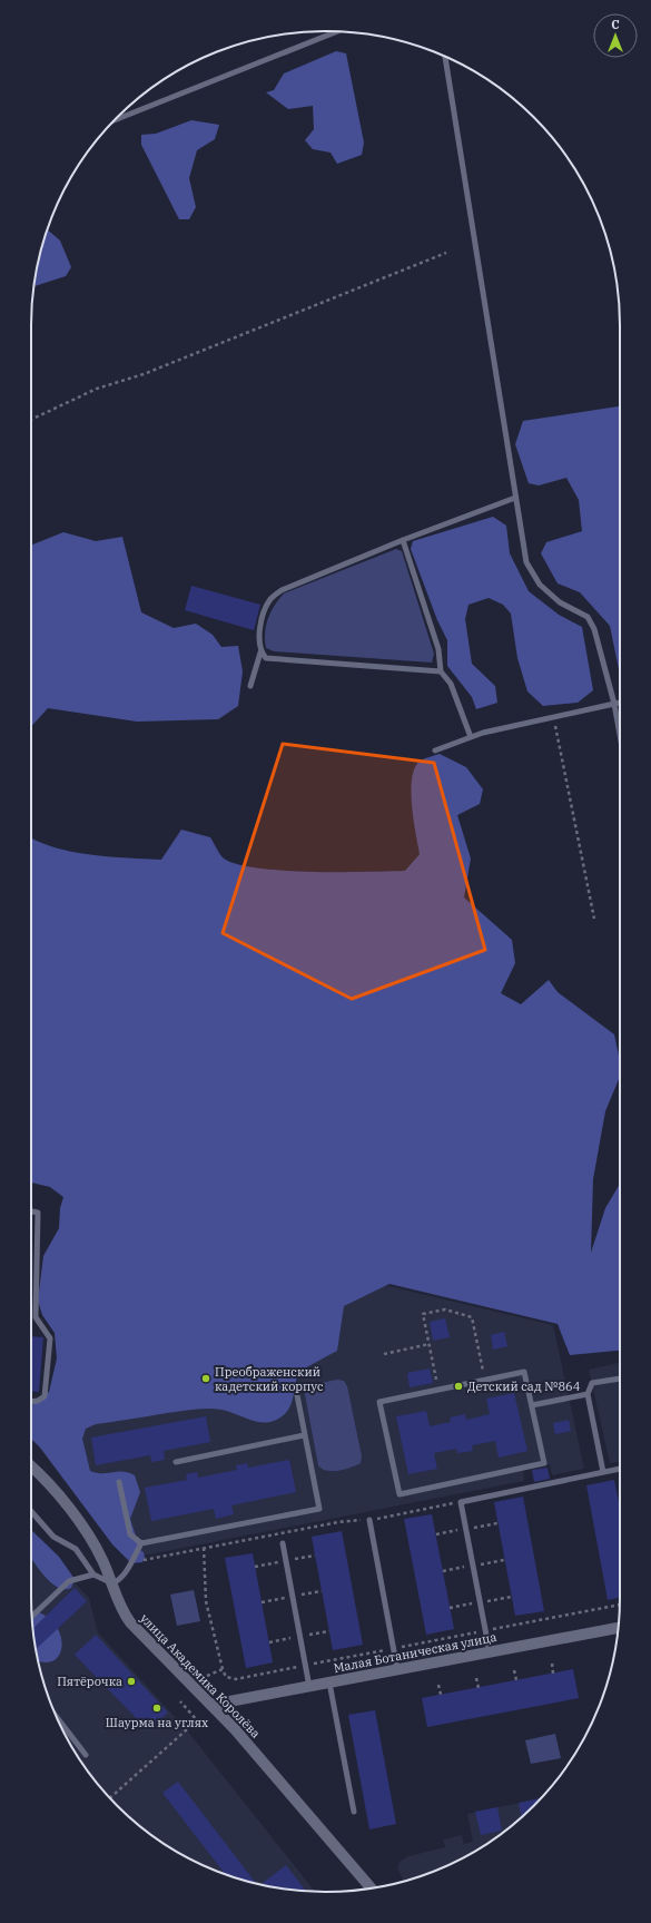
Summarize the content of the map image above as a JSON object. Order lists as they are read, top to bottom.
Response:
{
  "streets": {
    "street": ["Малая Ботаническая улица", "улица Академика Королёва"]
  },
  "crossings": [
    ["Малая Ботаническая улица", "улица Академика Королёва"]
  ],
  "places": [
    "Преображенский кадетский корпус",
    "Детский сад №864",
    "Пятёрочка",
    "Шаурма на углях"
  ],
  "north": "top"
}
